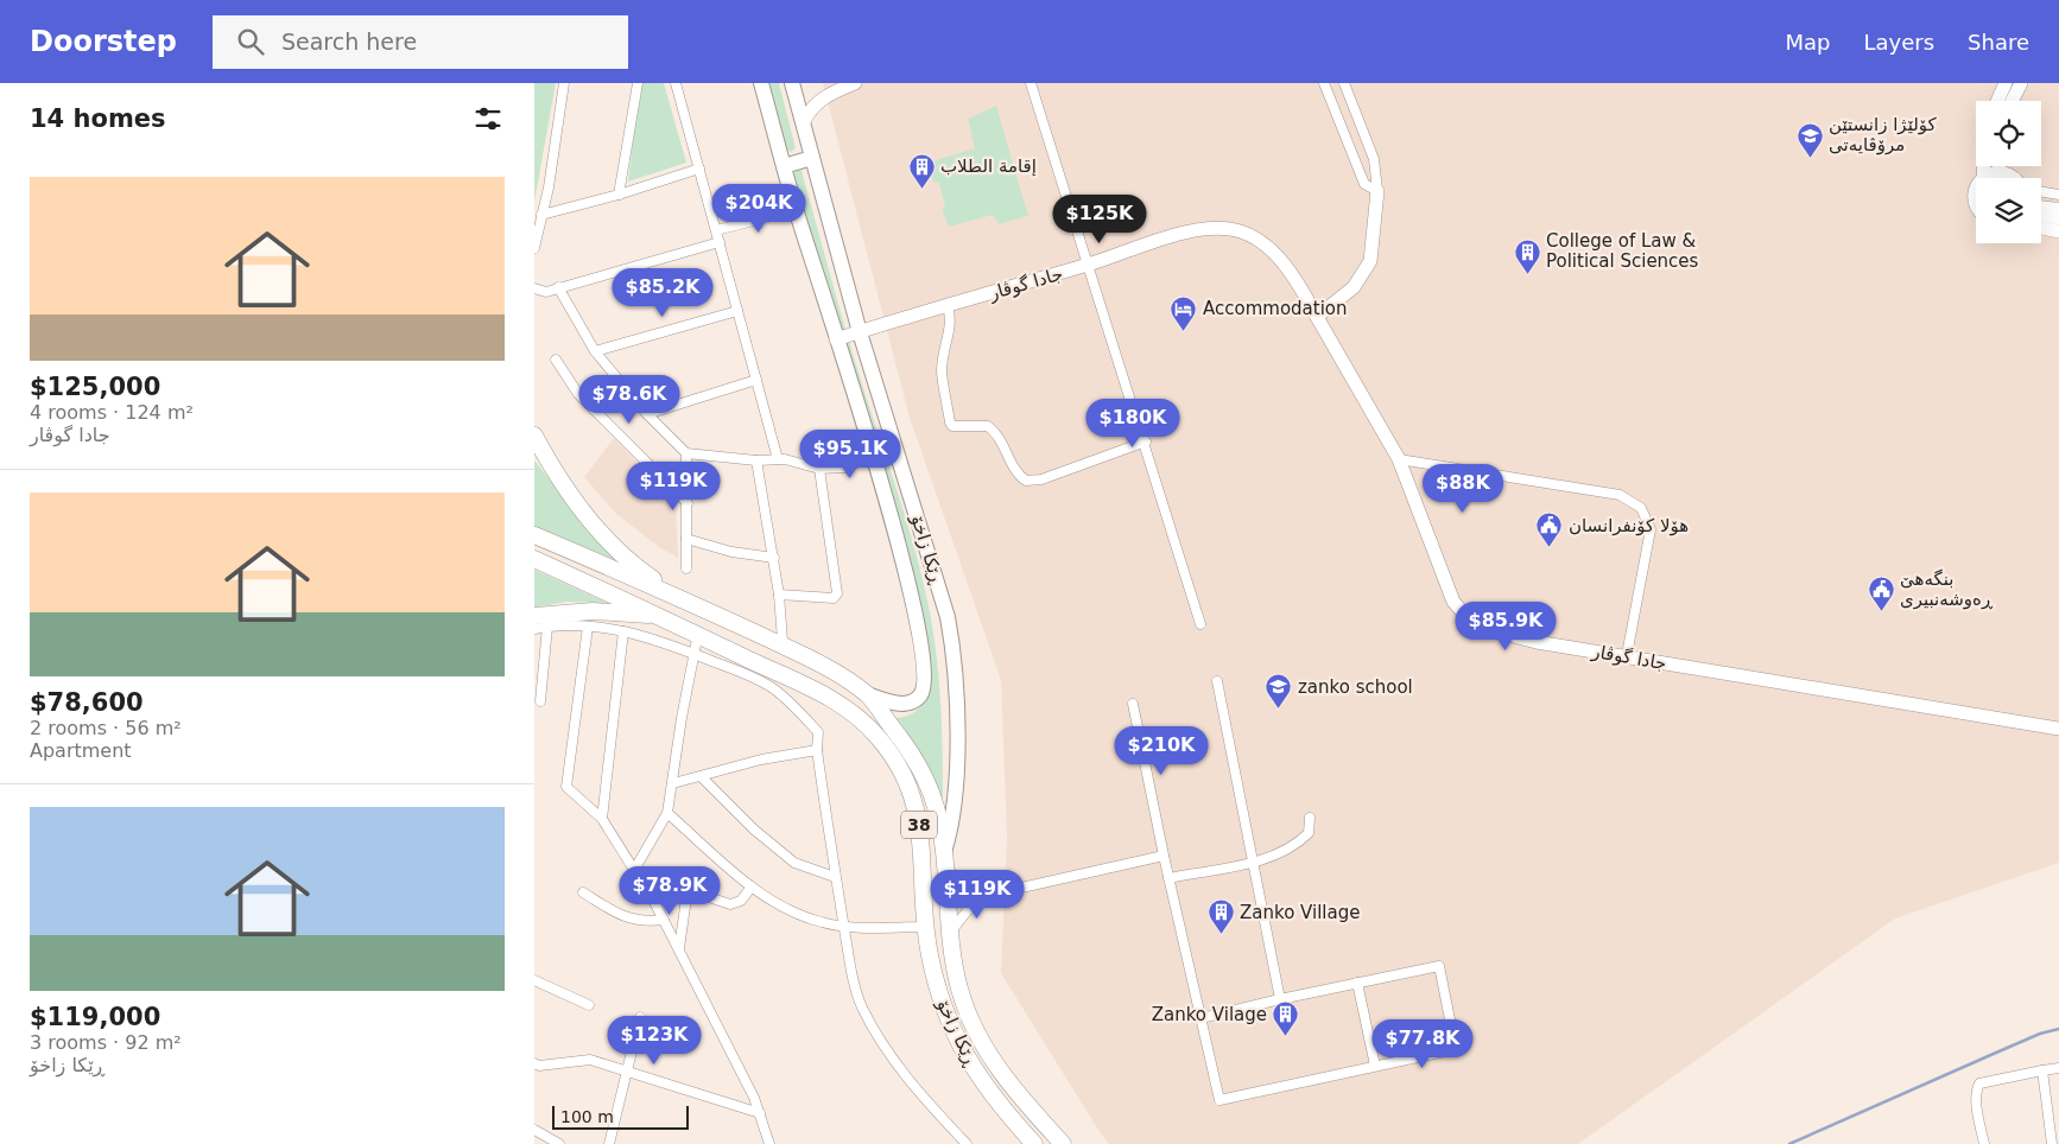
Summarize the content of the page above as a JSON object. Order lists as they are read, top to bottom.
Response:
{
  "streets": {
    "highway": ["ڕێکا زاخۆ", "38"],
    "street": ["جادا گوڤار"]
  },
  "crossings": [
    ["جادا گوڤار", "ڕێکا زاخۆ"]
  ],
  "places": {
    "school or university": ["كۆلێژا زانستێن مرۆڤایەتی", "zanko school"],
    "building": [
      "إقامة الطلاب",
      "College of Law & Political Sciences",
      "Zanko Village",
      "Zanko Vilage"
    ],
    "hotel": ["Accommodation"],
    "public building": ["هۆلا كۆنفرانسان", "بنگه‌هێ ڕه‌وشه‌نبیرى"]
  },
  "scale_bar": "100 m",
  "page": {
    "header": "Doorstep",
    "search": "Search here",
    "nav": ["Map", "Layers", "Share"],
    "heading": "14 homes",
    "list": [
      {
        "name": "$125,000",
        "note": "4 rooms · 124 m² · جادا گوڤار"
      },
      {
        "name": "$78,600",
        "note": "2 rooms · 56 m² · Apartment"
      },
      {
        "name": "$119,000",
        "note": "3 rooms · 92 m² · ڕێکا زاخۆ"
      }
    ],
    "price": [
      "$204K",
      "$125K",
      "$85.2K",
      "$78.6K",
      "$180K",
      "$95.1K",
      "$119K",
      "$88K",
      "$85.9K",
      "$210K",
      "$78.9K",
      "$119K",
      "$123K",
      "$77.8K"
    ],
    "scale": "100 m"
  }
}
